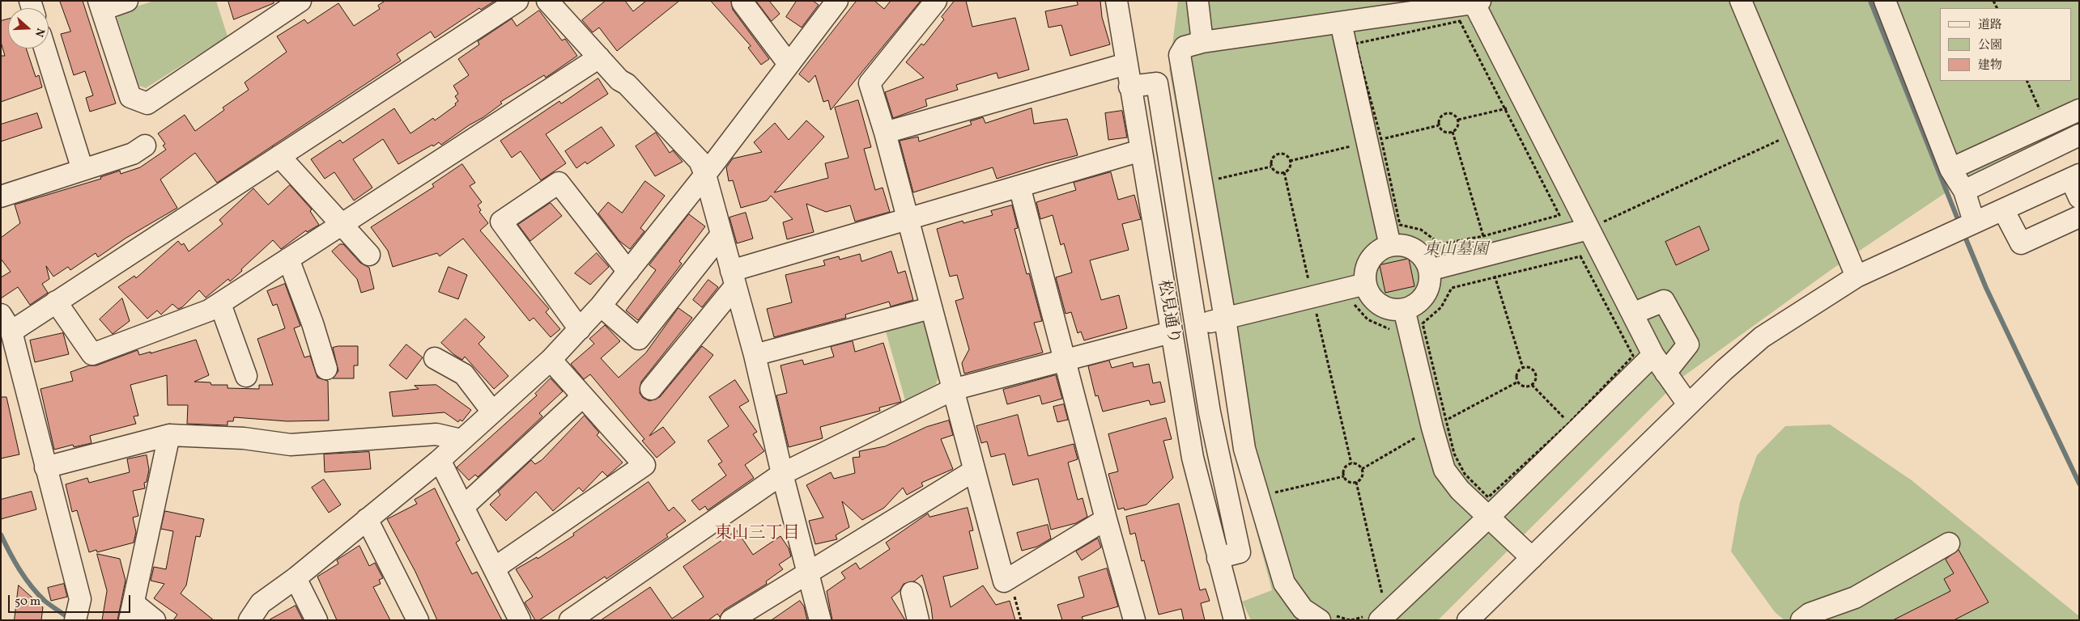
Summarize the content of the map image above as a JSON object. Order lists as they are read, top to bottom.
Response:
{
  "streets": {
    "street": ["松見通り"]
  },
  "districts": ["東山三丁目"],
  "parks": ["東山墓園"],
  "legend": ["道路", "公園", "建物"],
  "scale_bar": "50 m",
  "north": "right"
}
